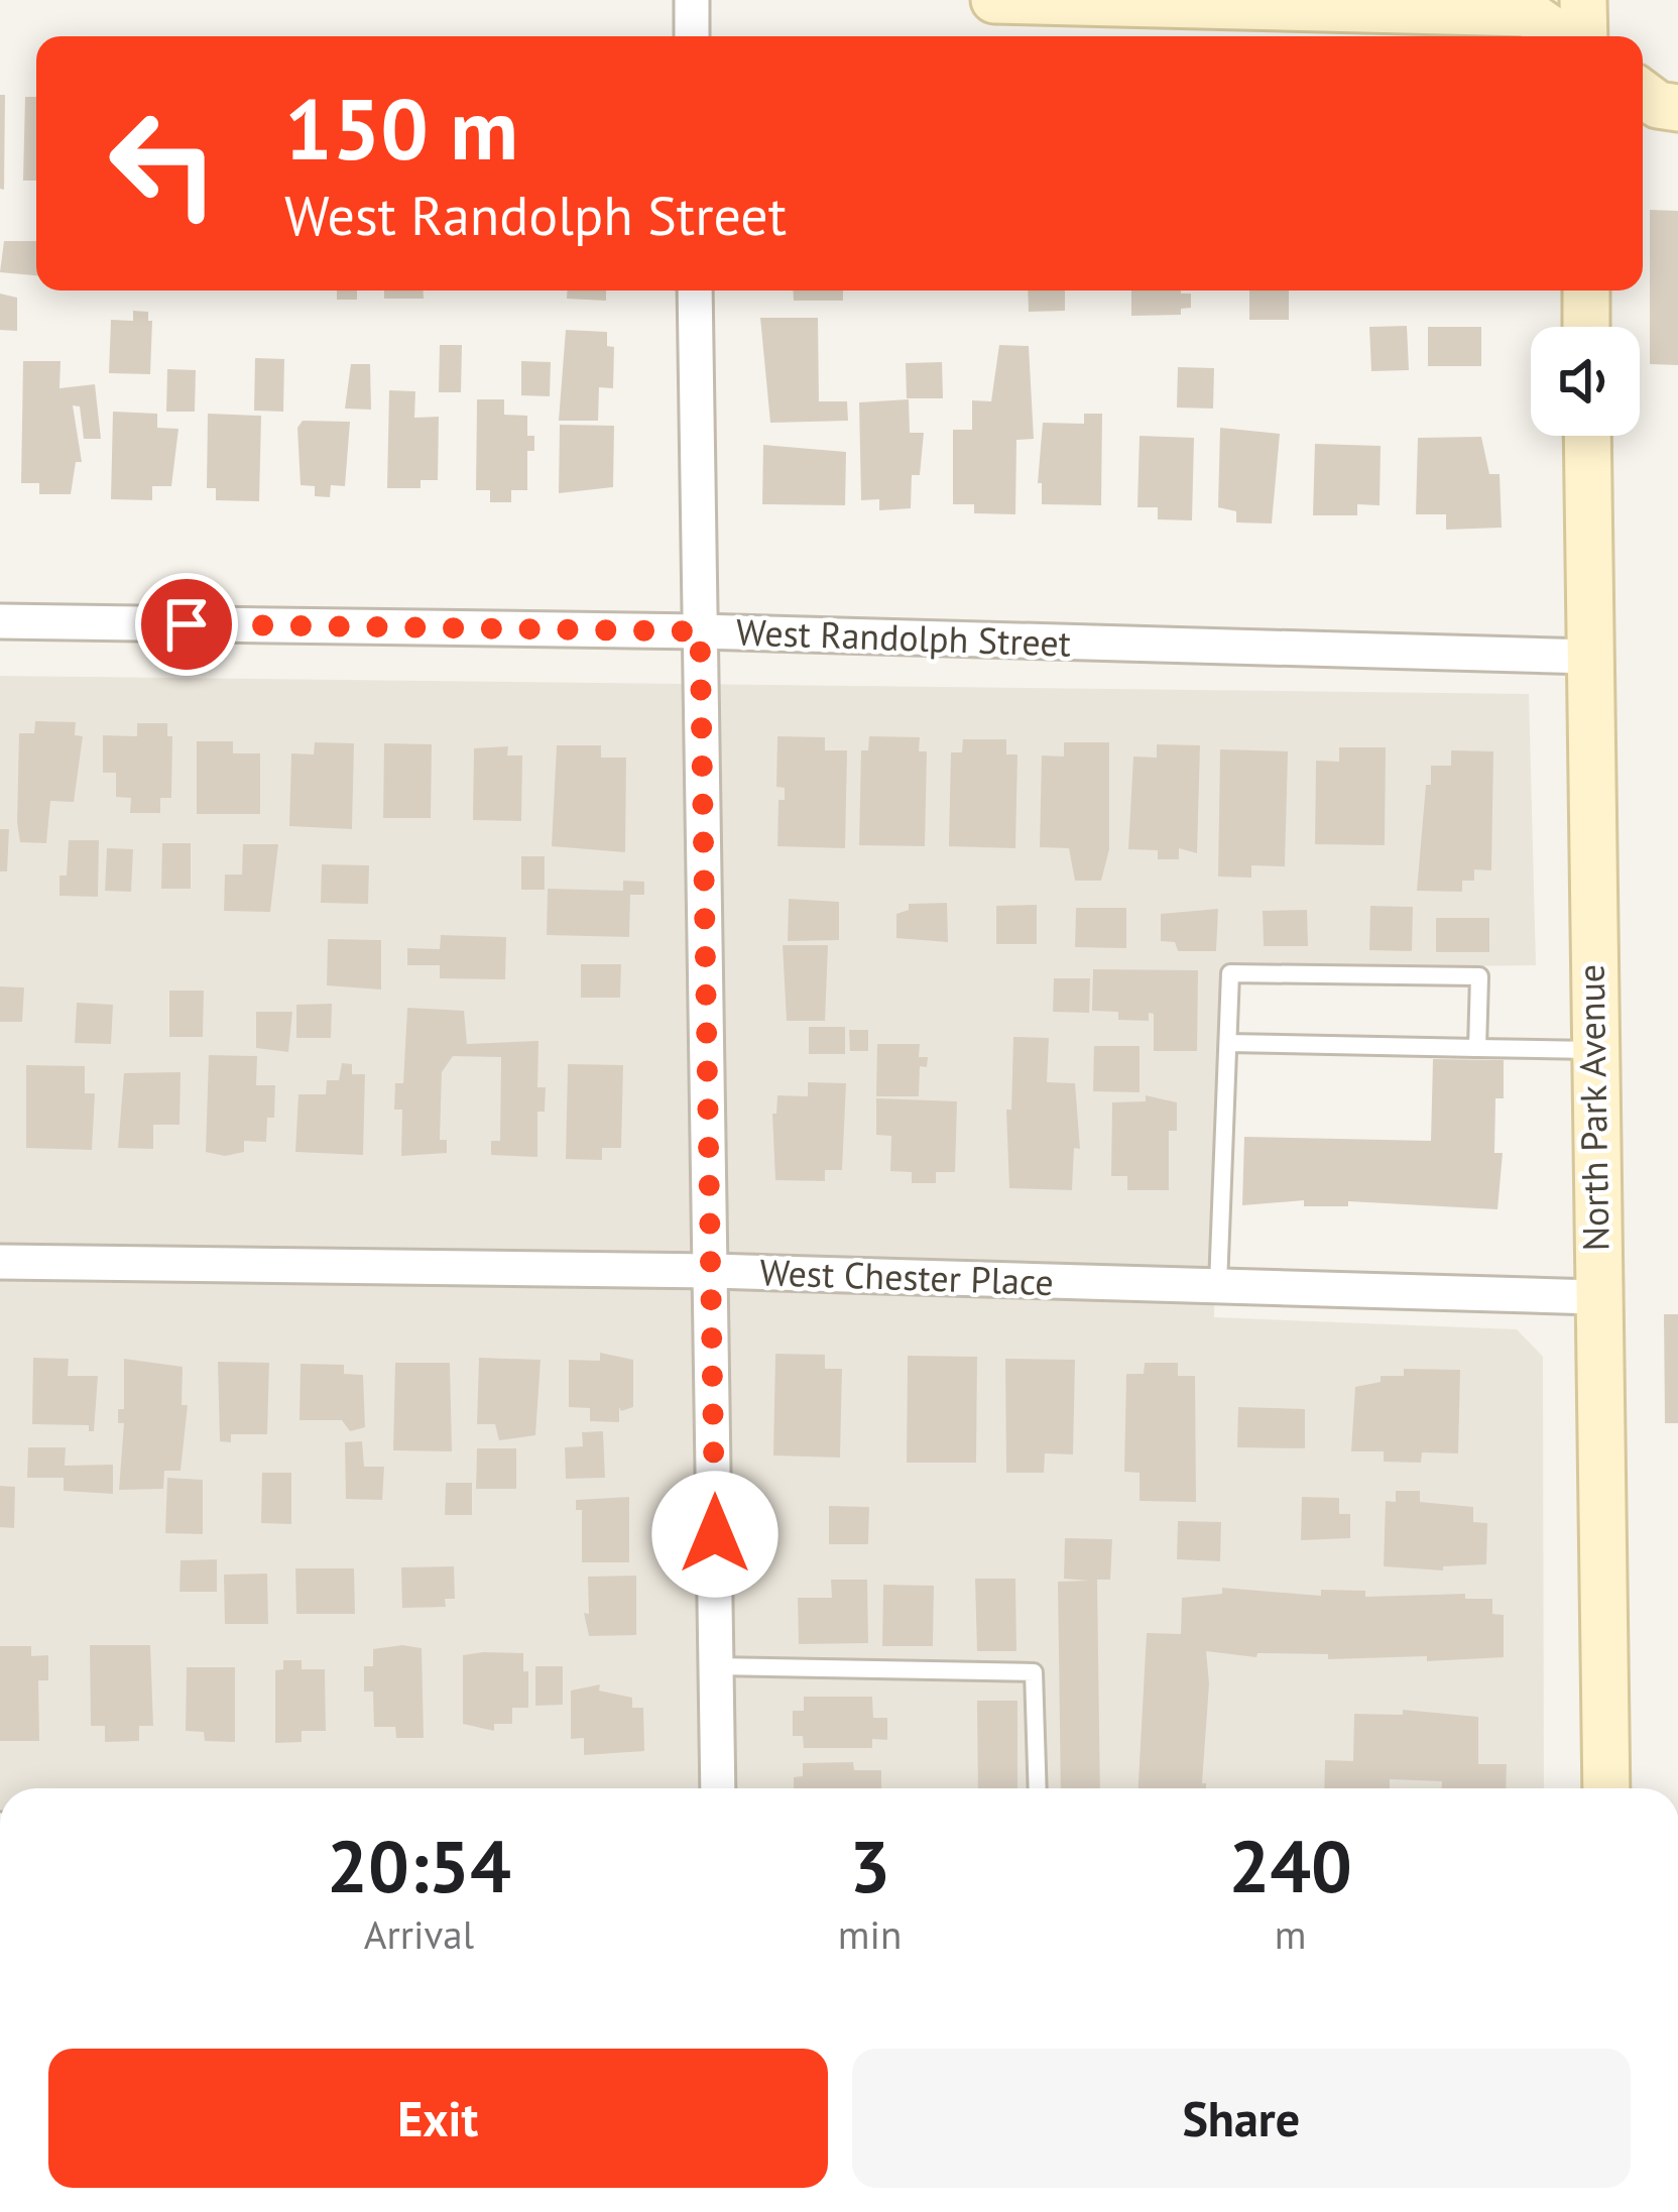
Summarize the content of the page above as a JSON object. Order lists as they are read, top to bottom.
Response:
{
  "streets": {
    "street": ["West Randolph Street", "North Park Avenue", "West Chester Place"]
  },
  "crossings": [
    ["West Randolph Street", "North Park Avenue"],
    ["North Park Avenue", "West Chester Place"]
  ],
  "page": {
    "turn": ["150 m", "West Randolph Street"],
    "eta": [
      "20:54",
      "Arrival",
      "3",
      "min",
      "240",
      "m"
    ],
    "buttons": ["Exit", "Share"]
  }
}
